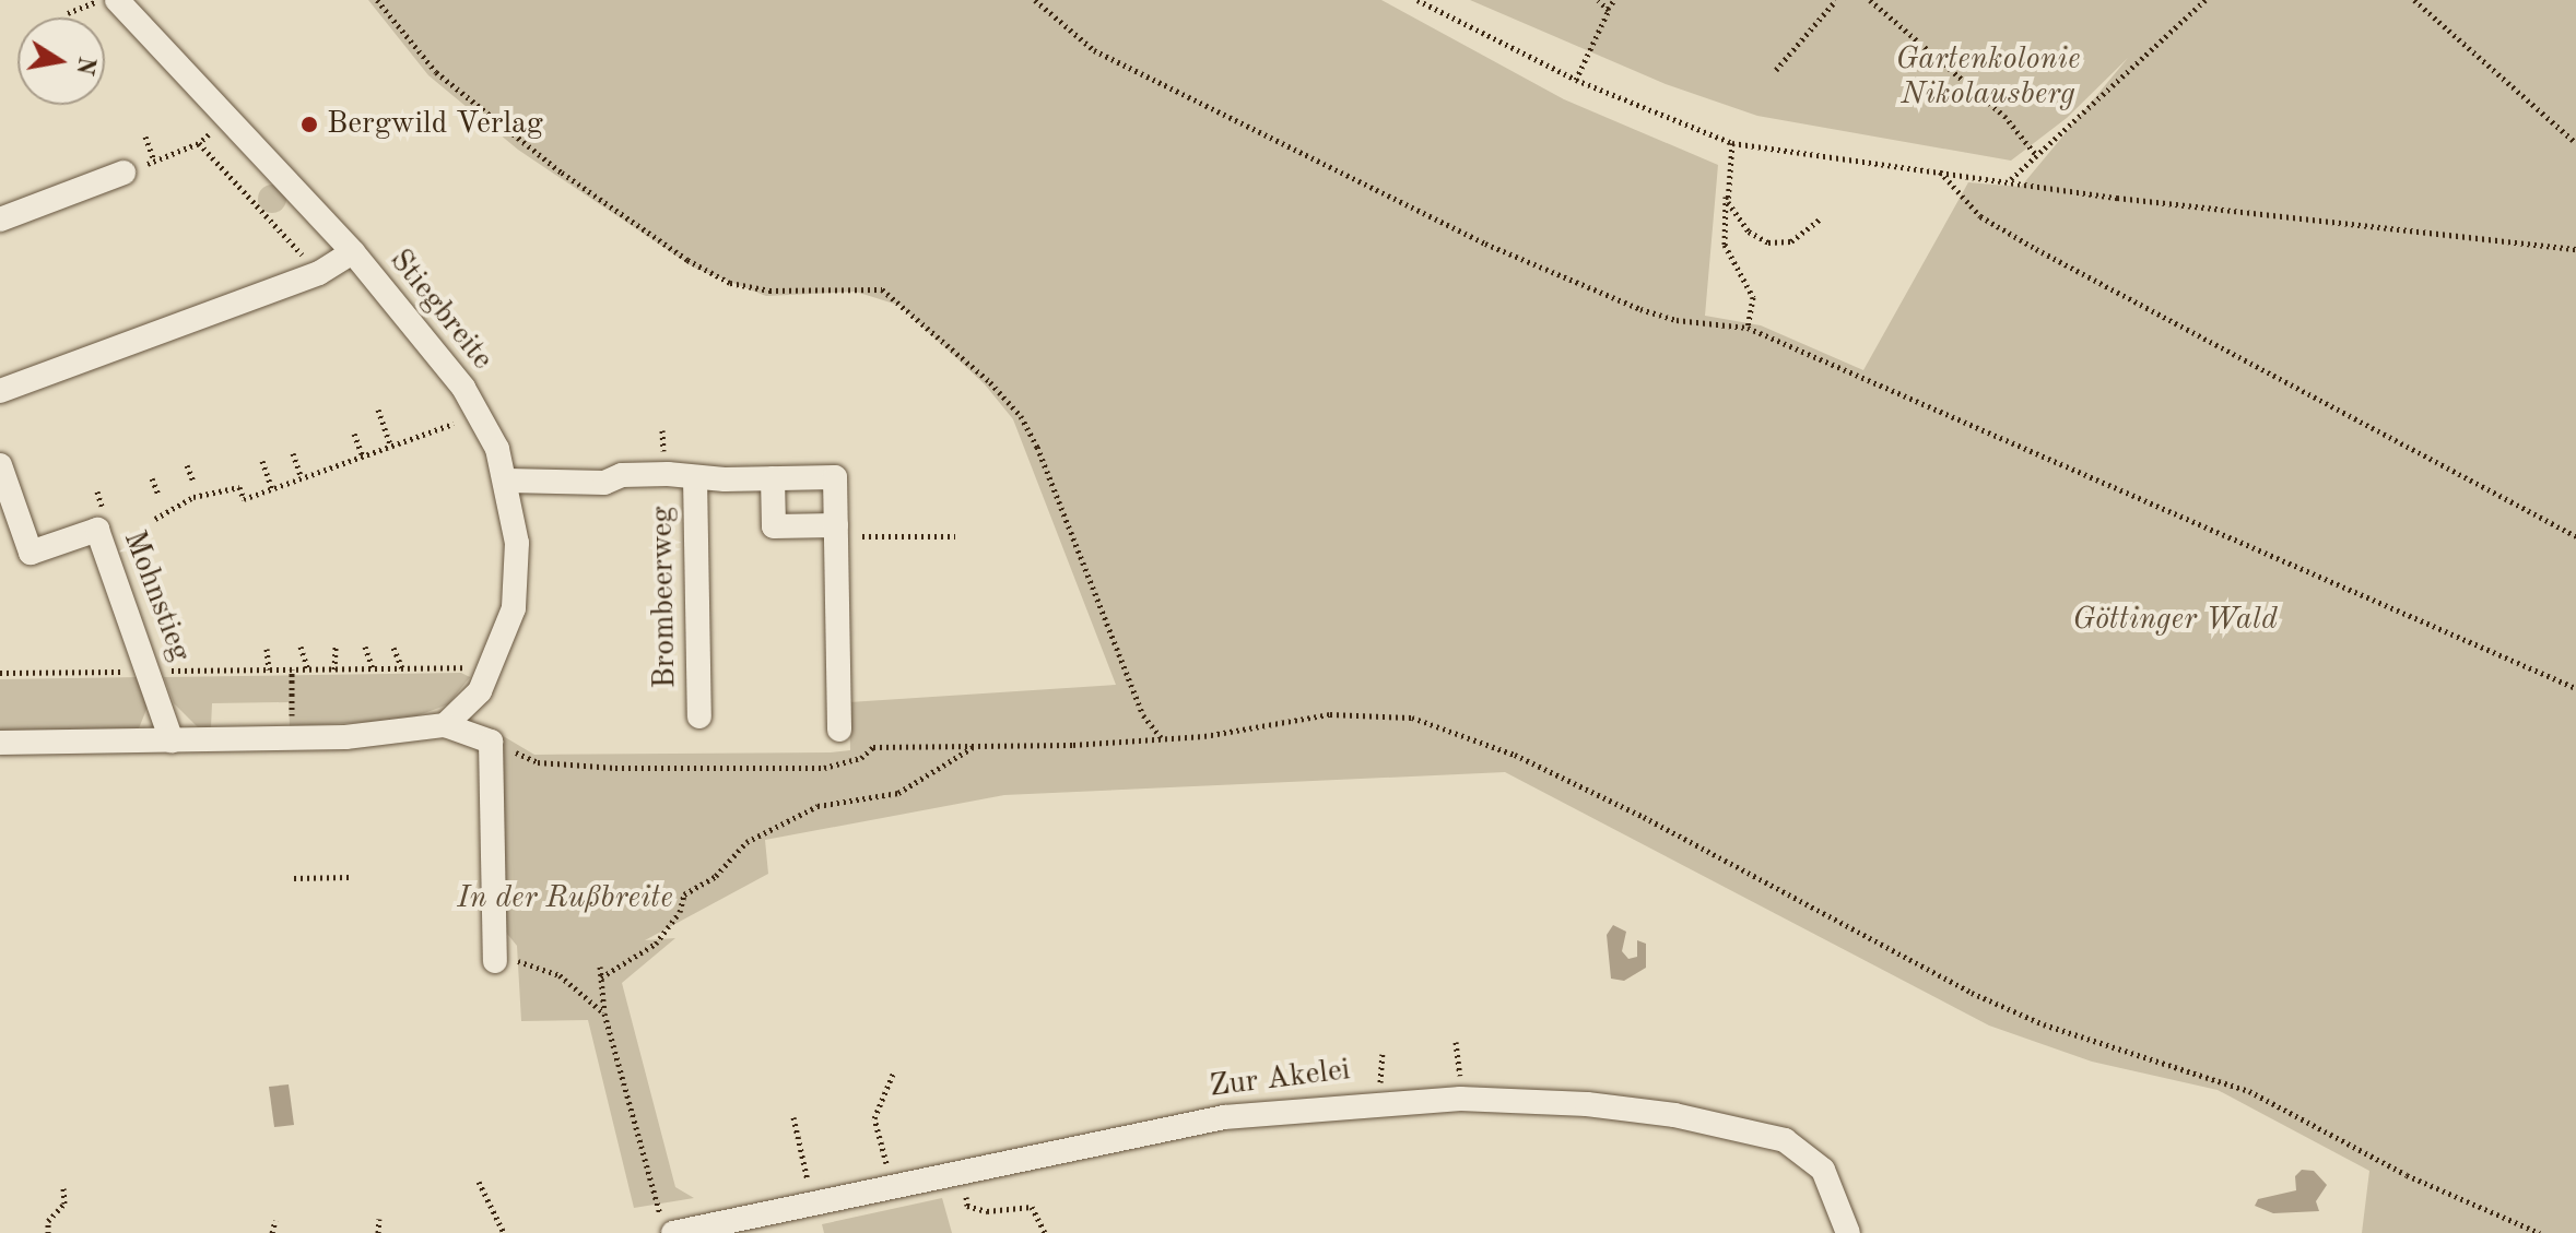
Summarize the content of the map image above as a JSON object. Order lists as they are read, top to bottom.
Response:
{
  "streets": {
    "street": [
      "Stiegbreite",
      "Mohnstieg",
      "Brombeerweg",
      "Zur Akelei"
    ]
  },
  "crossings": [
    ["Stiegbreite", "Brombeerweg"]
  ],
  "parks": ["Gartenkolonie Nikolausberg", "Göttinger Wald", "In der Rußbreite"],
  "places": ["Bergwild Verlag"],
  "north": "right"
}
